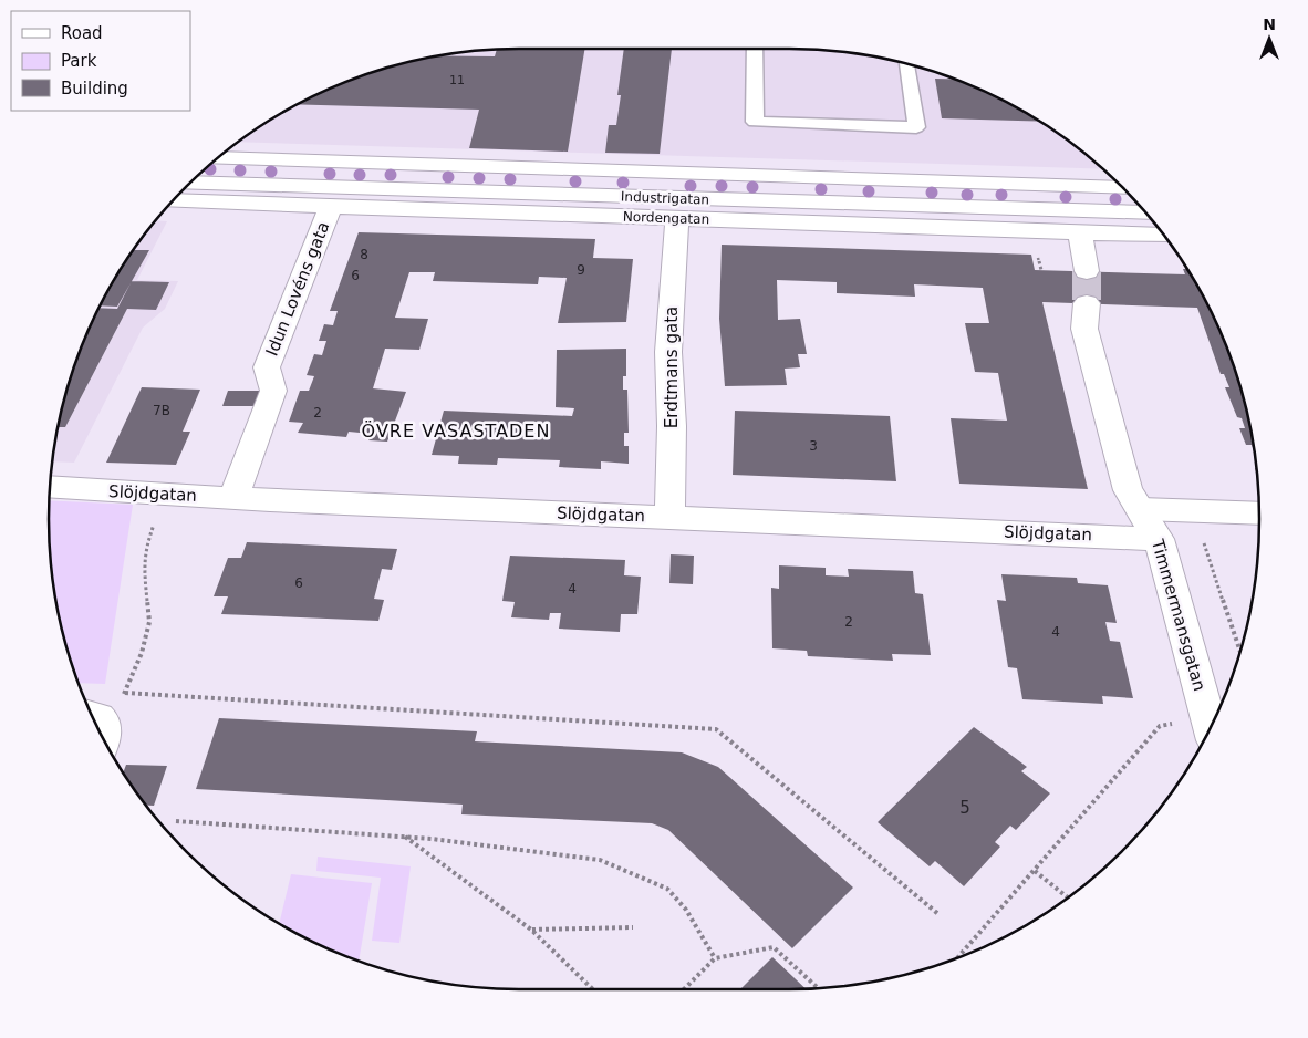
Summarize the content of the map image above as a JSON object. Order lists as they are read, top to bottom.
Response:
{
  "streets": {
    "street": [
      "Industrigatan",
      "Nordengatan",
      "Idun Lovéns gata",
      "Erdtmans gata",
      "Slöjdgatan",
      "Timmermansgatan"
    ]
  },
  "crossings": [
    ["Nordengatan", "Idun Lovéns gata"],
    ["Nordengatan", "Erdtmans gata"],
    ["Idun Lovéns gata", "Slöjdgatan"],
    ["Erdtmans gata", "Slöjdgatan"],
    ["Slöjdgatan", "Timmermansgatan"]
  ],
  "districts": ["ÖVRE VASASTADEN"],
  "house_numbers": [
    "11",
    "8",
    "9",
    "6",
    "7B",
    "2",
    "3",
    "6",
    "4",
    "2",
    "4",
    "5"
  ],
  "legend": ["Road", "Park", "Building"],
  "north": "top"
}
